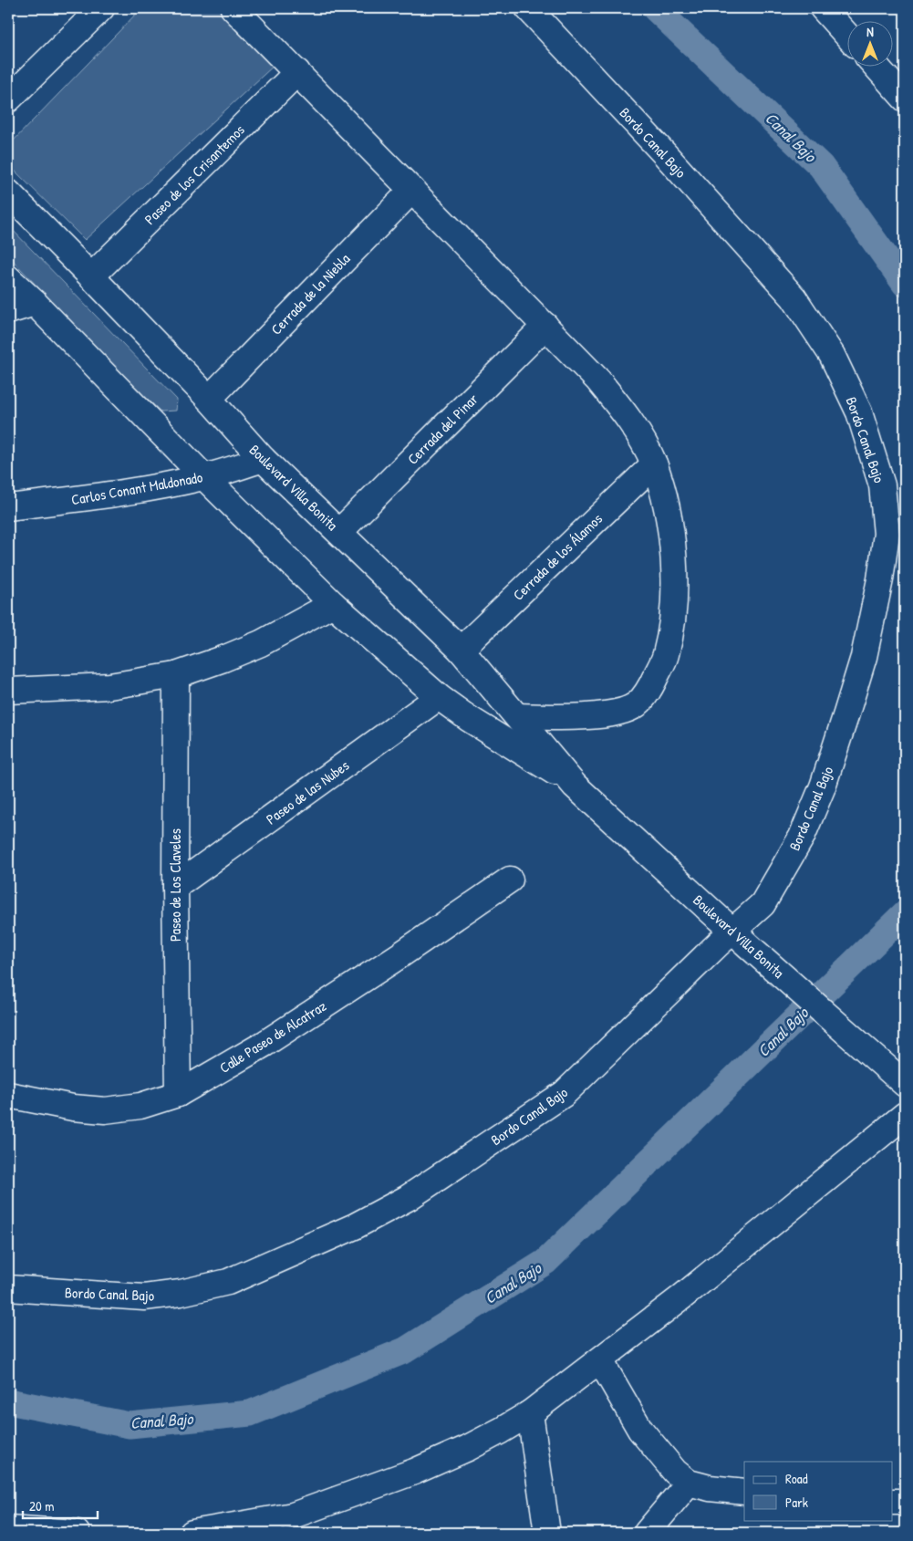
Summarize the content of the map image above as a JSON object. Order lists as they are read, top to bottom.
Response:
{
  "streets": {
    "street": [
      "Bordo Canal Bajo",
      "Paseo de los Crisantemos",
      "Cerrada de la Niebla",
      "Cerrada del Pinar",
      "Boulevard Villa Bonita",
      "Carlos Conant Maldonado",
      "Cerrada de los Álamos",
      "Paseo de las Nubes",
      "Paseo de Los Claveles",
      "Calle Paseo de Alcatraz"
    ]
  },
  "crossings": [
    ["Bordo Canal Bajo", "Boulevard Villa Bonita"],
    ["Paseo de los Crisantemos", "Boulevard Villa Bonita"],
    ["Cerrada de la Niebla", "Boulevard Villa Bonita"],
    ["Cerrada del Pinar", "Boulevard Villa Bonita"],
    ["Boulevard Villa Bonita", "Carlos Conant Maldonado"],
    ["Boulevard Villa Bonita", "Cerrada de los Álamos"],
    ["Boulevard Villa Bonita", "Paseo de las Nubes"],
    ["Paseo de las Nubes", "Paseo de Los Claveles"],
    ["Paseo de Los Claveles", "Calle Paseo de Alcatraz"]
  ],
  "water": ["Canal Bajo"],
  "legend": ["Road", "Park"],
  "scale_bar": "20 m",
  "north": "top"
}
